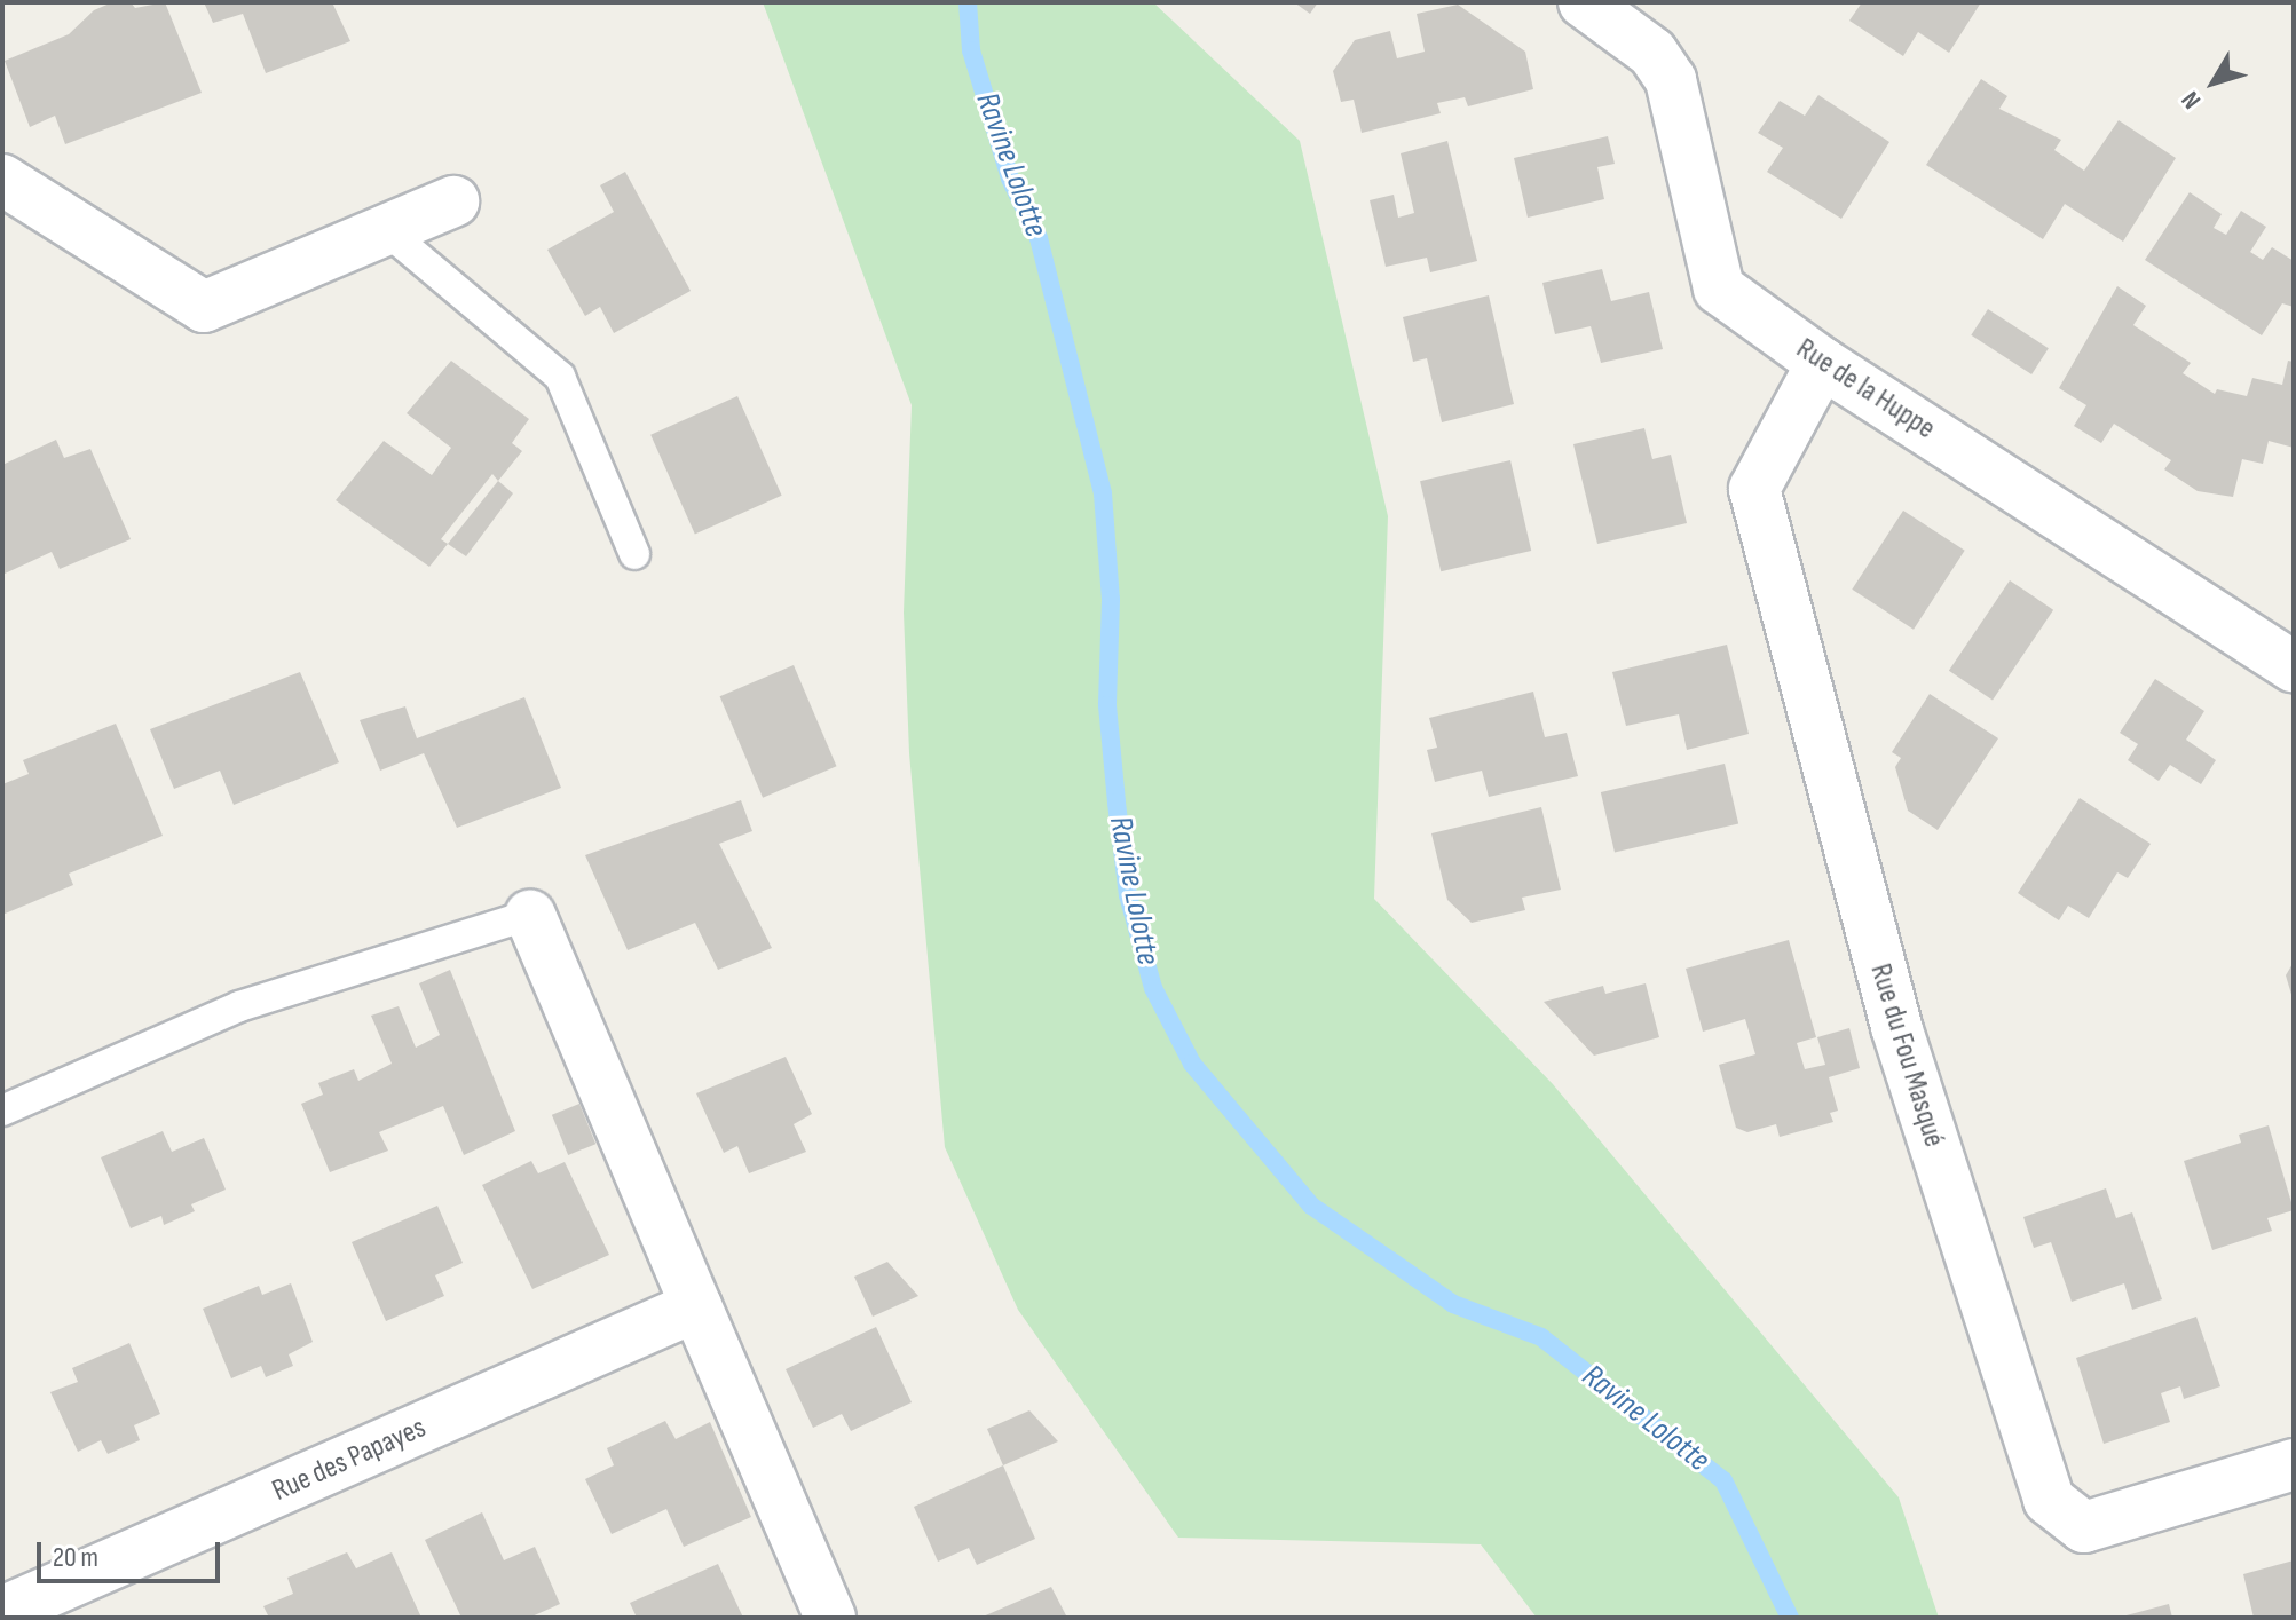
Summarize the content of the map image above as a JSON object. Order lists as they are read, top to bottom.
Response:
{
  "streets": {
    "street": ["Rue de la Huppe", "Rue du Fou Masqué", "Rue des Papayes"]
  },
  "crossings": [
    ["Rue de la Huppe", "Rue du Fou Masqué"]
  ],
  "water": ["Ravine Lolotte"],
  "scale_bar": "20 m",
  "north": "bottom left"
}
